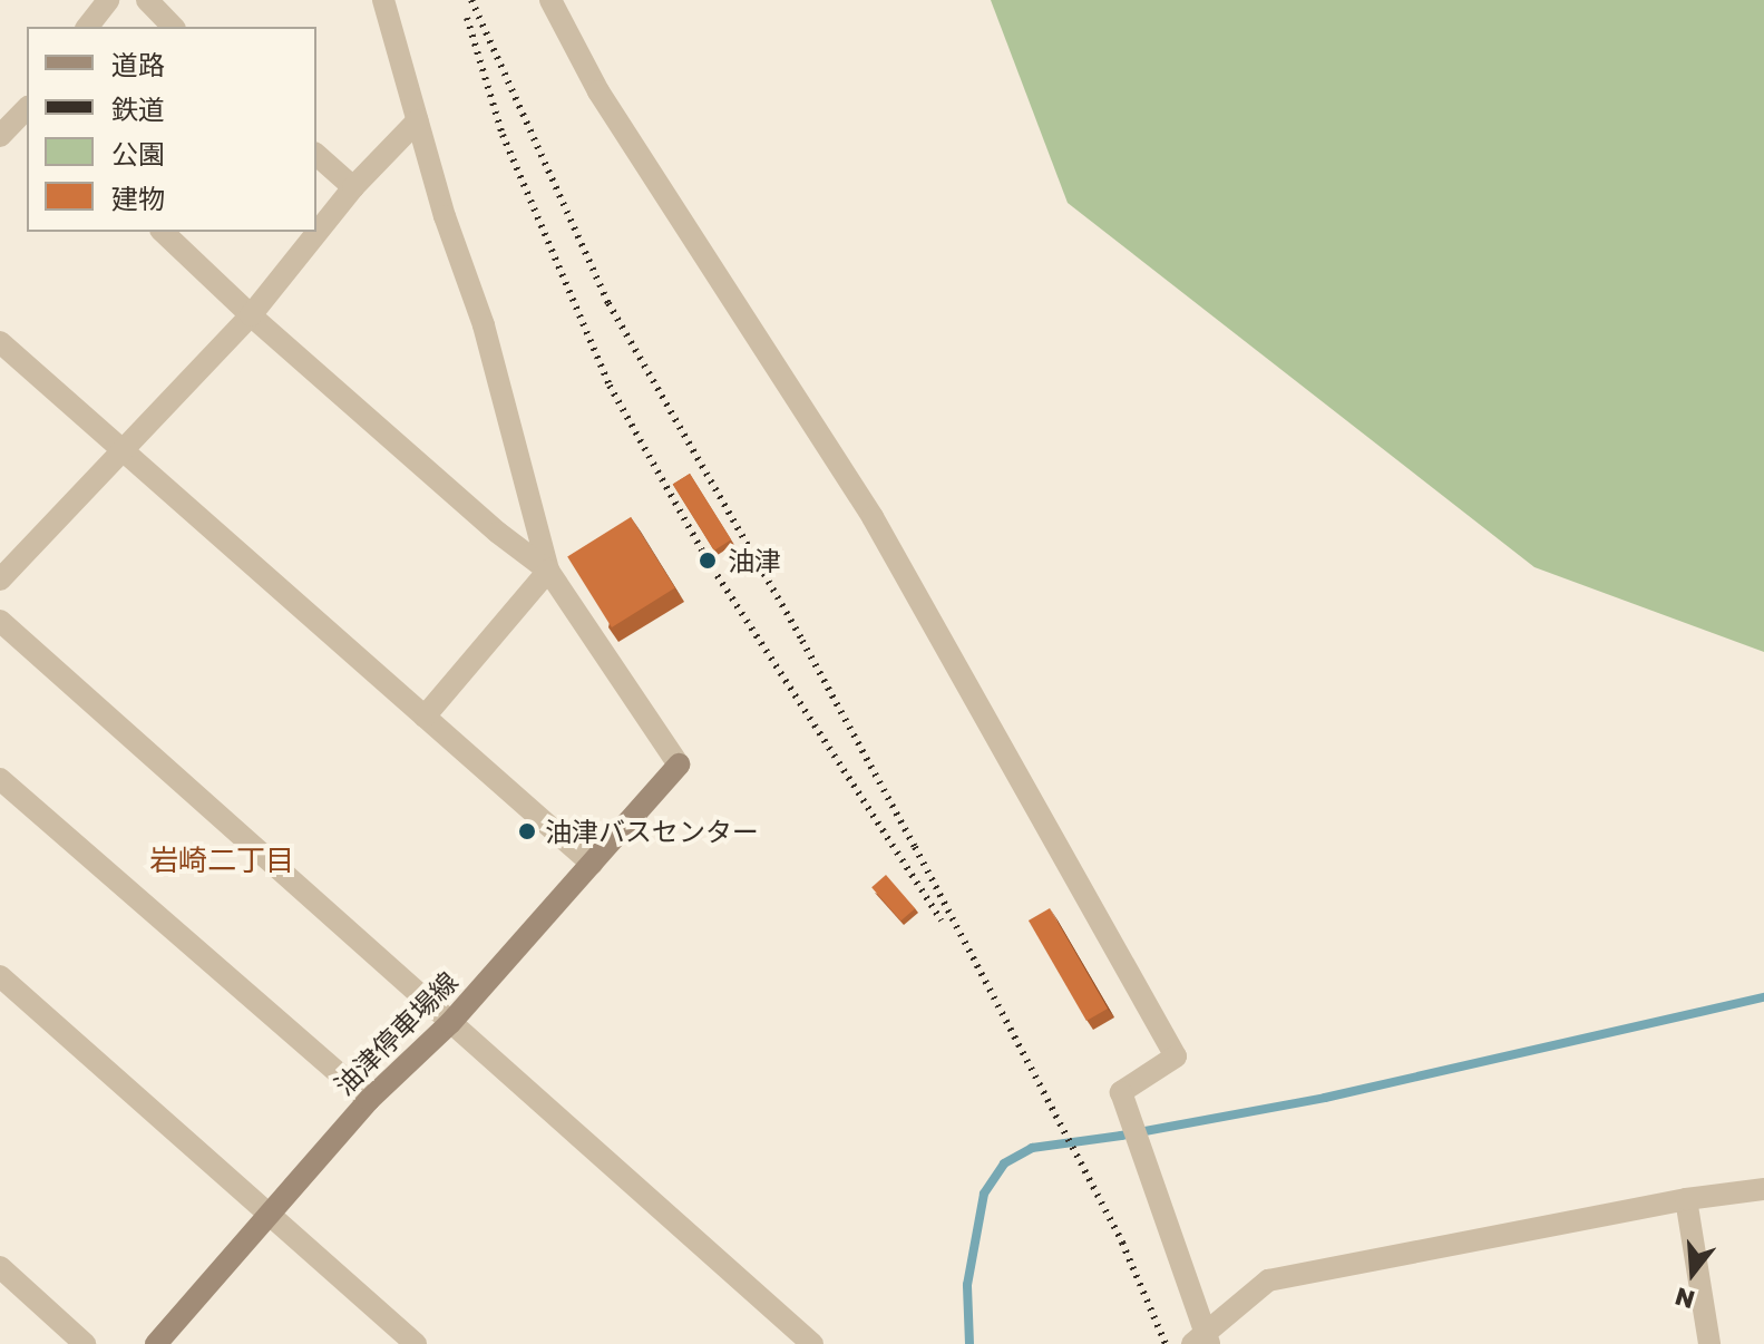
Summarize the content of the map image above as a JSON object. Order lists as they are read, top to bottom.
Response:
{
  "streets": {
    "main road": ["油津停車場線"]
  },
  "districts": ["岩崎二丁目"],
  "places": ["油津", "油津バスセンター"],
  "legend": [
    "道路",
    "鉄道",
    "公園",
    "建物"
  ],
  "north": "bottom"
}
